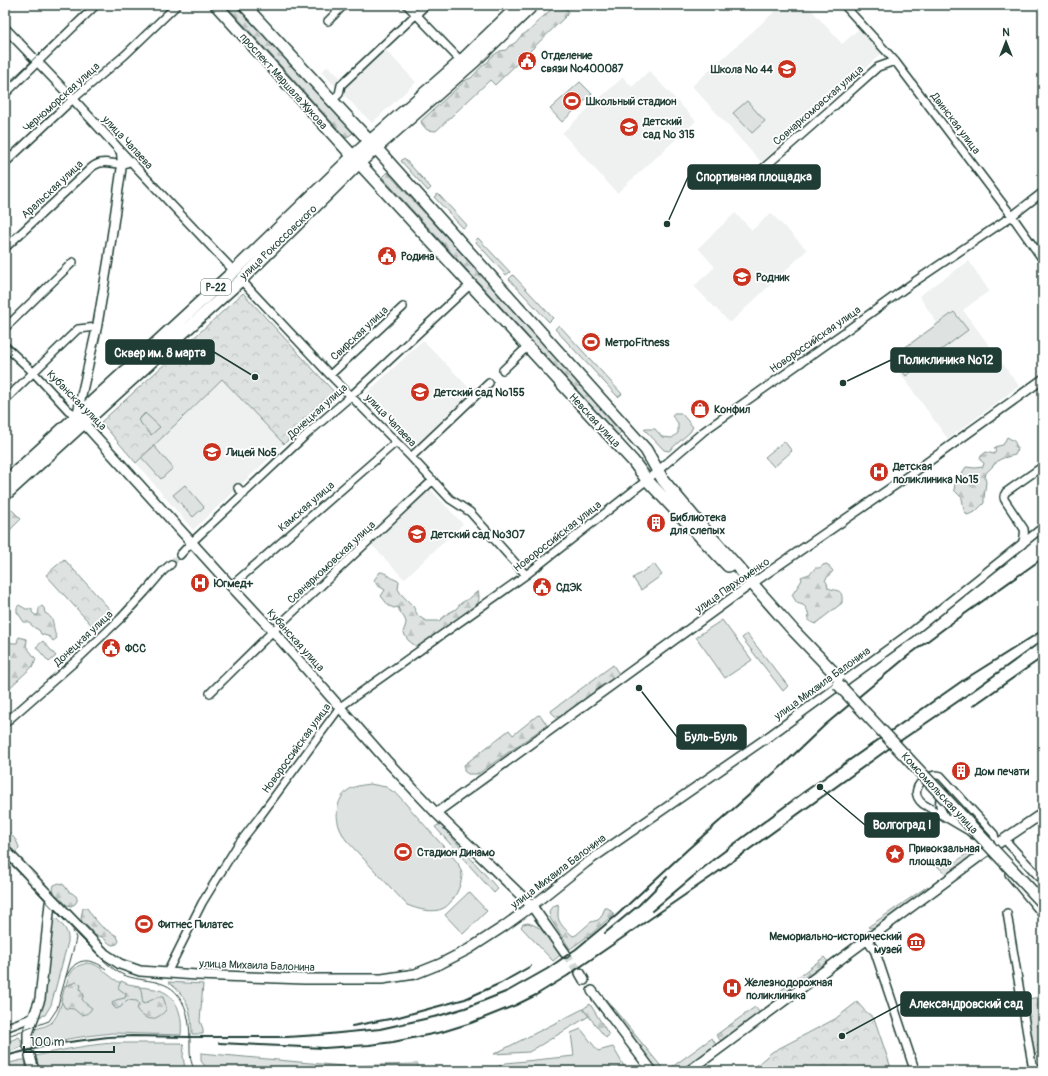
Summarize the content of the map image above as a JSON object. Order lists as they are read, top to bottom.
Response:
{
  "streets": {
    "main road": [
      "проспект Маршала Жукова",
      "улица Рокоссовского",
      "Р-22",
      "Кубанская улица",
      "Невская улица",
      "улица Михаила Балонина",
      "Комсомольская улица"
    ],
    "street": [
      "Черноморская улица",
      "Совнаркомовская улица",
      "Двинская улица",
      "улица Чапаева",
      "Аральская улица",
      "Свирская улица",
      "Новороссийская улица",
      "Донецкая улица",
      "Камская улица",
      "улица Пархоменко"
    ]
  },
  "crossings": [
    ["проспект Маршала Жукова", "улица Рокоссовского"],
    ["проспект Маршала Жукова", "Невская улица"],
    ["Черноморская улица", "улица Чапаева"],
    ["Совнаркомовская улица", "Двинская улица"],
    ["Совнаркомовская улица", "улица Чапаева"],
    ["Совнаркомовская улица", "Кубанская улица"],
    ["Двинская улица", "Новороссийская улица"],
    ["улица Чапаева", "улица Рокоссовского"],
    ["улица Чапаева", "Свирская улица"],
    ["улица Чапаева", "Новороссийская улица"],
    ["улица Чапаева", "Донецкая улица"],
    ["улица Чапаева", "Камская улица"],
    ["улица Рокоссовского", "Кубанская улица"],
    ["улица Рокоссовского", "Невская улица"],
    ["Новороссийская улица", "Кубанская улица"],
    ["Новороссийская улица", "Невская улица"],
    ["Новороссийская улица", "улица Михаила Балонина"],
    ["Кубанская улица", "Донецкая улица"],
    ["Кубанская улица", "Камская улица"],
    ["Кубанская улица", "улица Пархоменко"],
    ["Кубанская улица", "улица Михаила Балонина"],
    ["Донецкая улица", "Невская улица"],
    ["Невская улица", "улица Пархоменко"],
    ["Невская улица", "Комсомольская улица"]
  ],
  "places": {
    "public building": [
      "Отделение связи №400087",
      "Родина",
      "СДЭК",
      "ФСС"
    ],
    "school or university": [
      "Школа № 44",
      "Детский сад № 315",
      "Родник",
      "Детский сад №155",
      "Лицей №5",
      "Детский сад №307"
    ],
    "sports": [
      "Школьный стадион",
      "МетроFitness",
      "Стадион Динамо",
      "Фитнес Пилатес"
    ],
    "other": [
      "Спортивная площадка",
      "Сквер им. 8 марта",
      "Поликлиника №12",
      "Буль-Буль",
      "Волгоград I",
      "Александровский сад"
    ],
    "shop": ["Конфил"],
    "hospital": ["Детская поликлиника №15", "Югмед+", "Железнодорожная поликлиника"],
    "building": ["Библиотека для слепых", "Дом печати"],
    "place": ["Привокзальная площадь"],
    "museum": ["Мемориально-исторический музей"]
  },
  "scale_bar": "100 m",
  "north": "top"
}
